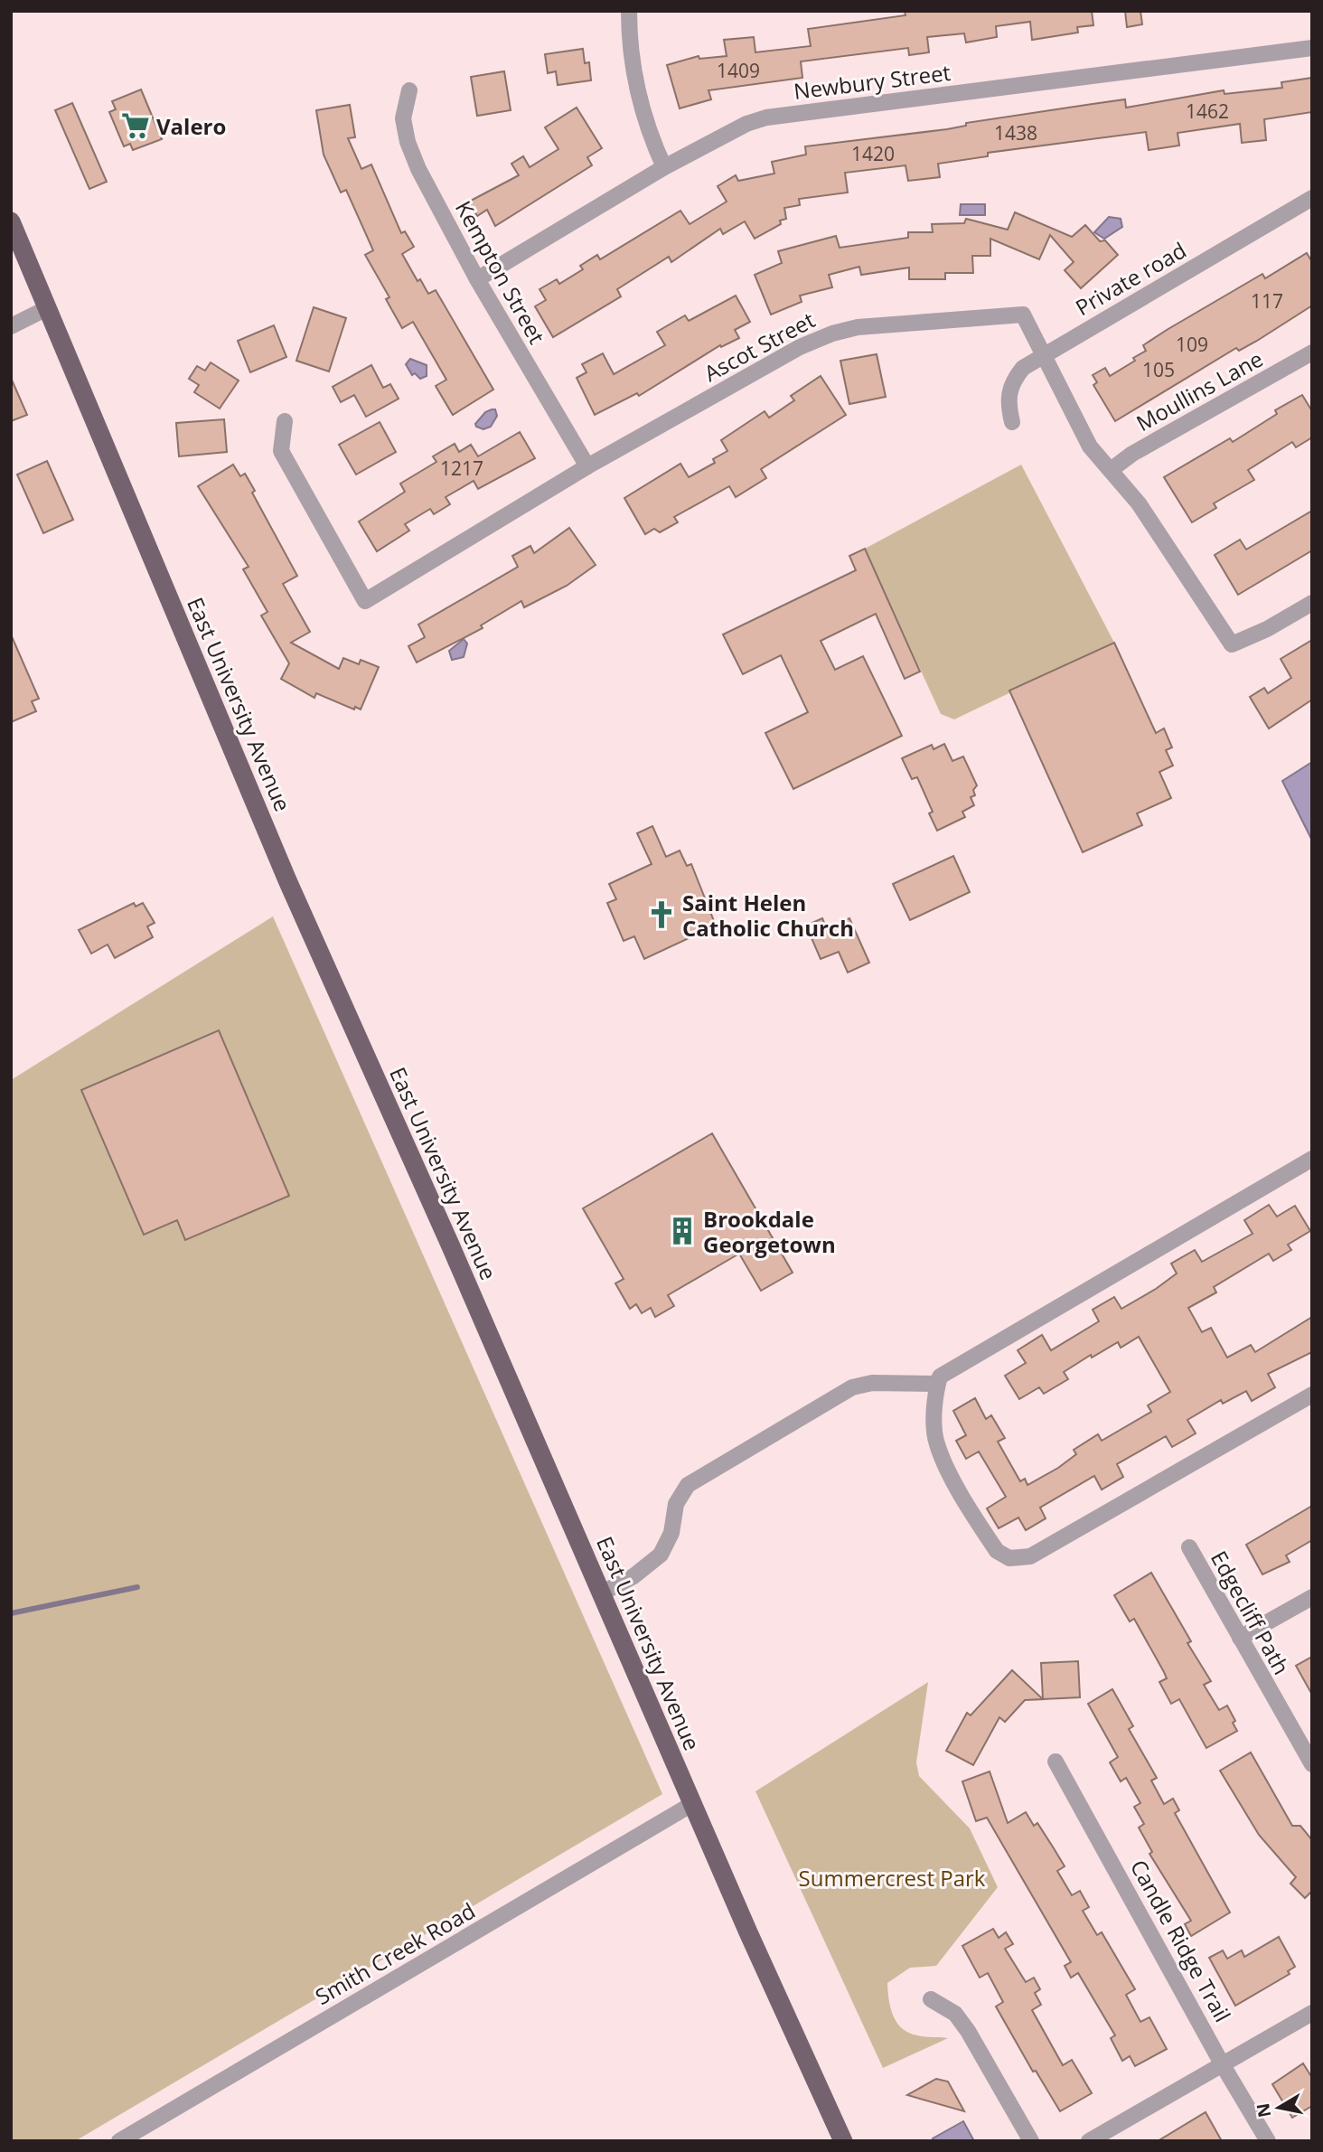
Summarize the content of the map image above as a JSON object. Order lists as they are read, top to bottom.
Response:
{
  "streets": {
    "main road": ["East University Avenue"],
    "street": [
      "Newbury Street",
      "Kempton Street",
      "Private road",
      "Ascot Street",
      "Moullins Lane",
      "Edgecliff Path",
      "Candle Ridge Trail",
      "Smith Creek Road"
    ]
  },
  "crossings": [
    ["Newbury Street", "Kempton Street"],
    ["Kempton Street", "Ascot Street"],
    ["Private road", "Ascot Street"],
    ["Ascot Street", "Moullins Lane"],
    ["East University Avenue", "Smith Creek Road"]
  ],
  "parks": ["Summercrest Park"],
  "places": {
    "supermarket": ["Valero"],
    "church": ["Saint Helen Catholic Church"],
    "building": ["Brookdale Georgetown"]
  },
  "house_numbers": [
    "1409",
    "1462",
    "1438",
    "1420",
    "117",
    "109",
    "105",
    "1217"
  ],
  "north": "left"
}
